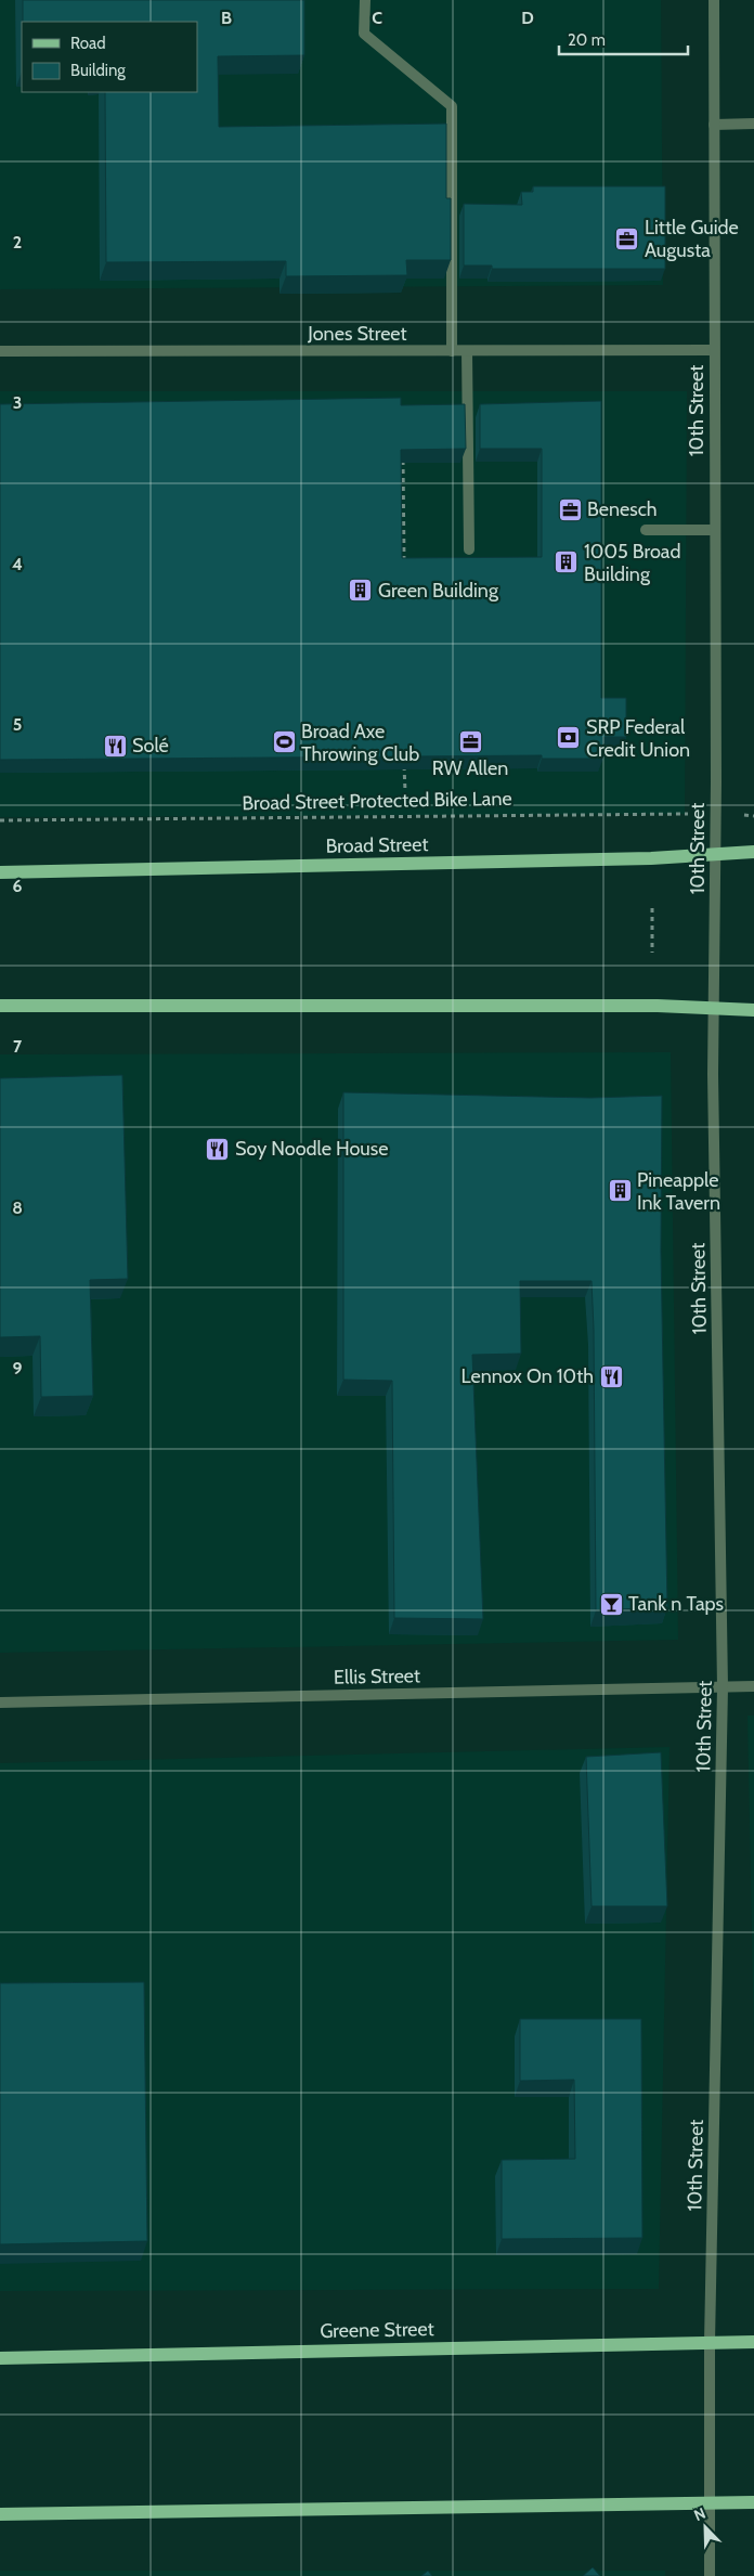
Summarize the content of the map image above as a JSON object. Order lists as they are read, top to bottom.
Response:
{
  "streets": {
    "main road": ["Broad Street", "Greene Street"],
    "street": ["Jones Street", "10th Street", "Ellis Street"],
    "path": ["Broad Street Protected Bike Lane"]
  },
  "crossings": [
    ["Jones Street", "10th Street"],
    ["10th Street", "Broad Street Protected Bike Lane"],
    ["10th Street", "Broad Street"],
    ["10th Street", "Ellis Street"],
    ["10th Street", "Greene Street"]
  ],
  "places": {
    "office": ["Little Guide Augusta", "Benesch", "RW Allen"],
    "building": ["1005 Broad Building", "Green Building", "Pineapple Ink Tavern"],
    "bank": ["SRP Federal Credit Union"],
    "sports": ["Broad Axe Throwing Club"],
    "restaurant": ["Solé", "Soy Noodle House", "Lennox On 10th"],
    "bar": ["Tank n Taps"]
  },
  "legend": ["Road", "Building"],
  "scale_bar": "20 m",
  "north": "top left",
  "grid": {
    "columns": ["B", "C", "D"],
    "rows": [
      "2",
      "3",
      "4",
      "5",
      "6",
      "7",
      "8",
      "9"
    ]
  }
}
